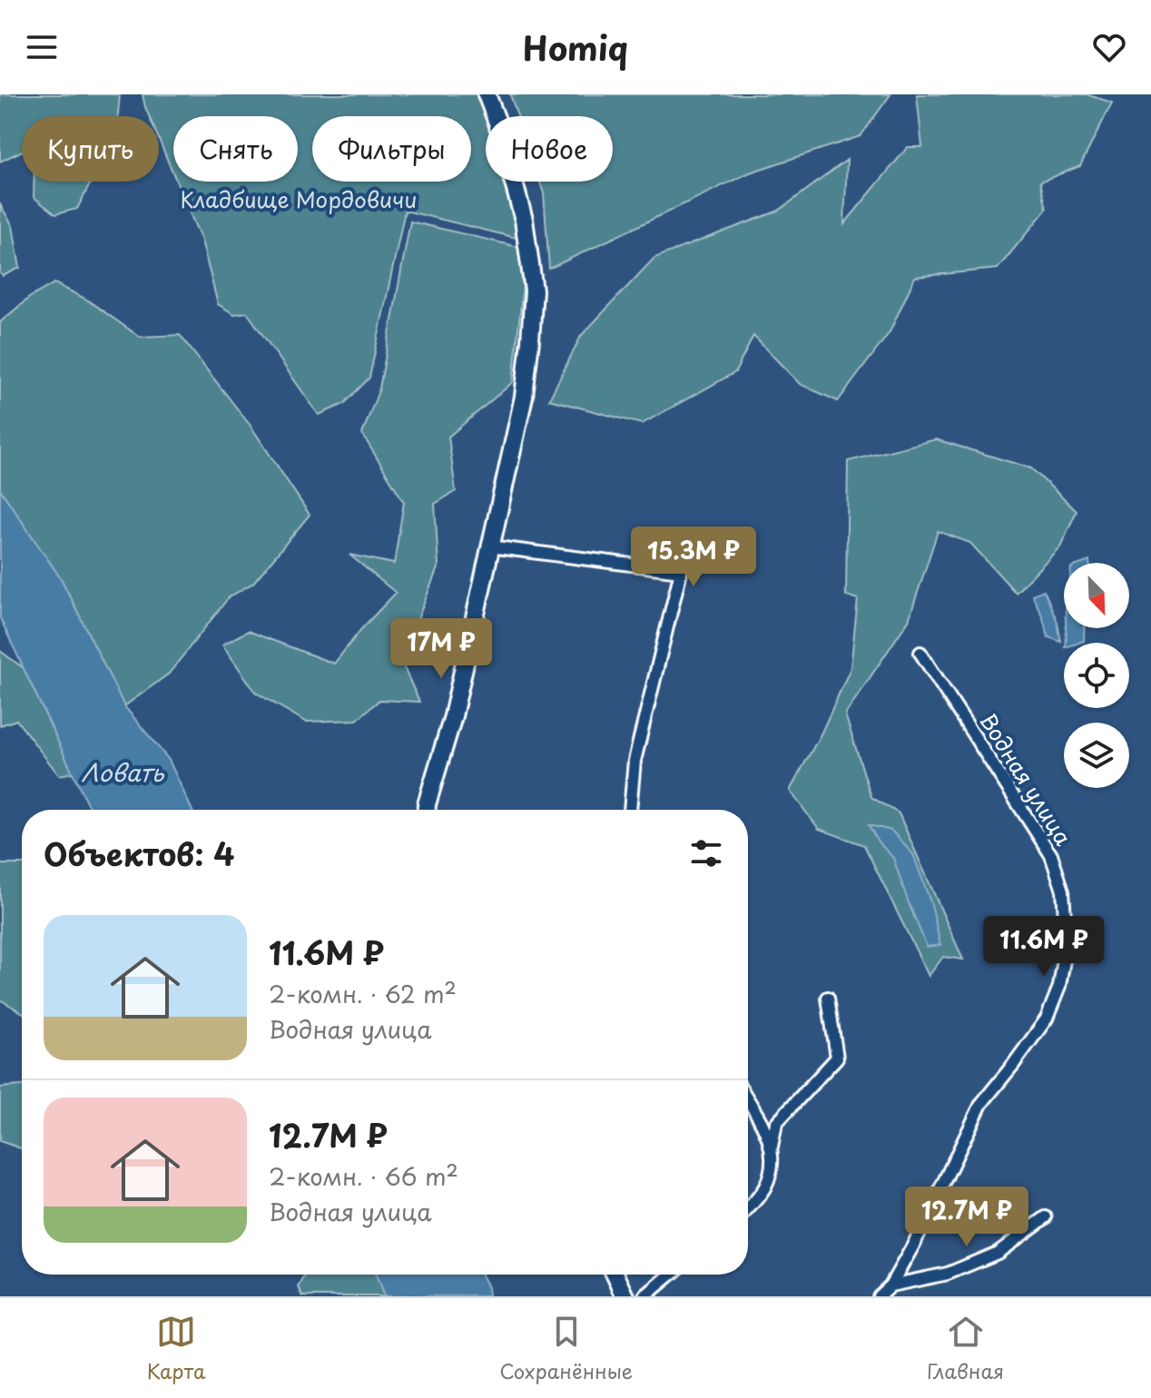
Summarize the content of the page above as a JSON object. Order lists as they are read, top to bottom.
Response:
{
  "streets": {
    "street": ["Водная улица"]
  },
  "water": ["Ловать"],
  "parks": ["Кладбище Мордовичи"],
  "north": "bottom right",
  "page": {
    "header": "Homiq",
    "chip": [
      "Купить",
      "Снять",
      "Фильтры",
      "Новое"
    ],
    "price": [
      "15.3M ₽",
      "17M ₽",
      "11.6M ₽",
      "12.7M ₽"
    ],
    "heading": "Объектов: 4",
    "list": [
      {
        "name": "11.6M ₽",
        "note": "2-комн. · 62 m² · Водная улица"
      },
      {
        "name": "12.7M ₽",
        "note": "2-комн. · 66 m² · Водная улица"
      }
    ],
    "tabs": ["Карта", "Сохранённые", "Главная"]
  }
}
